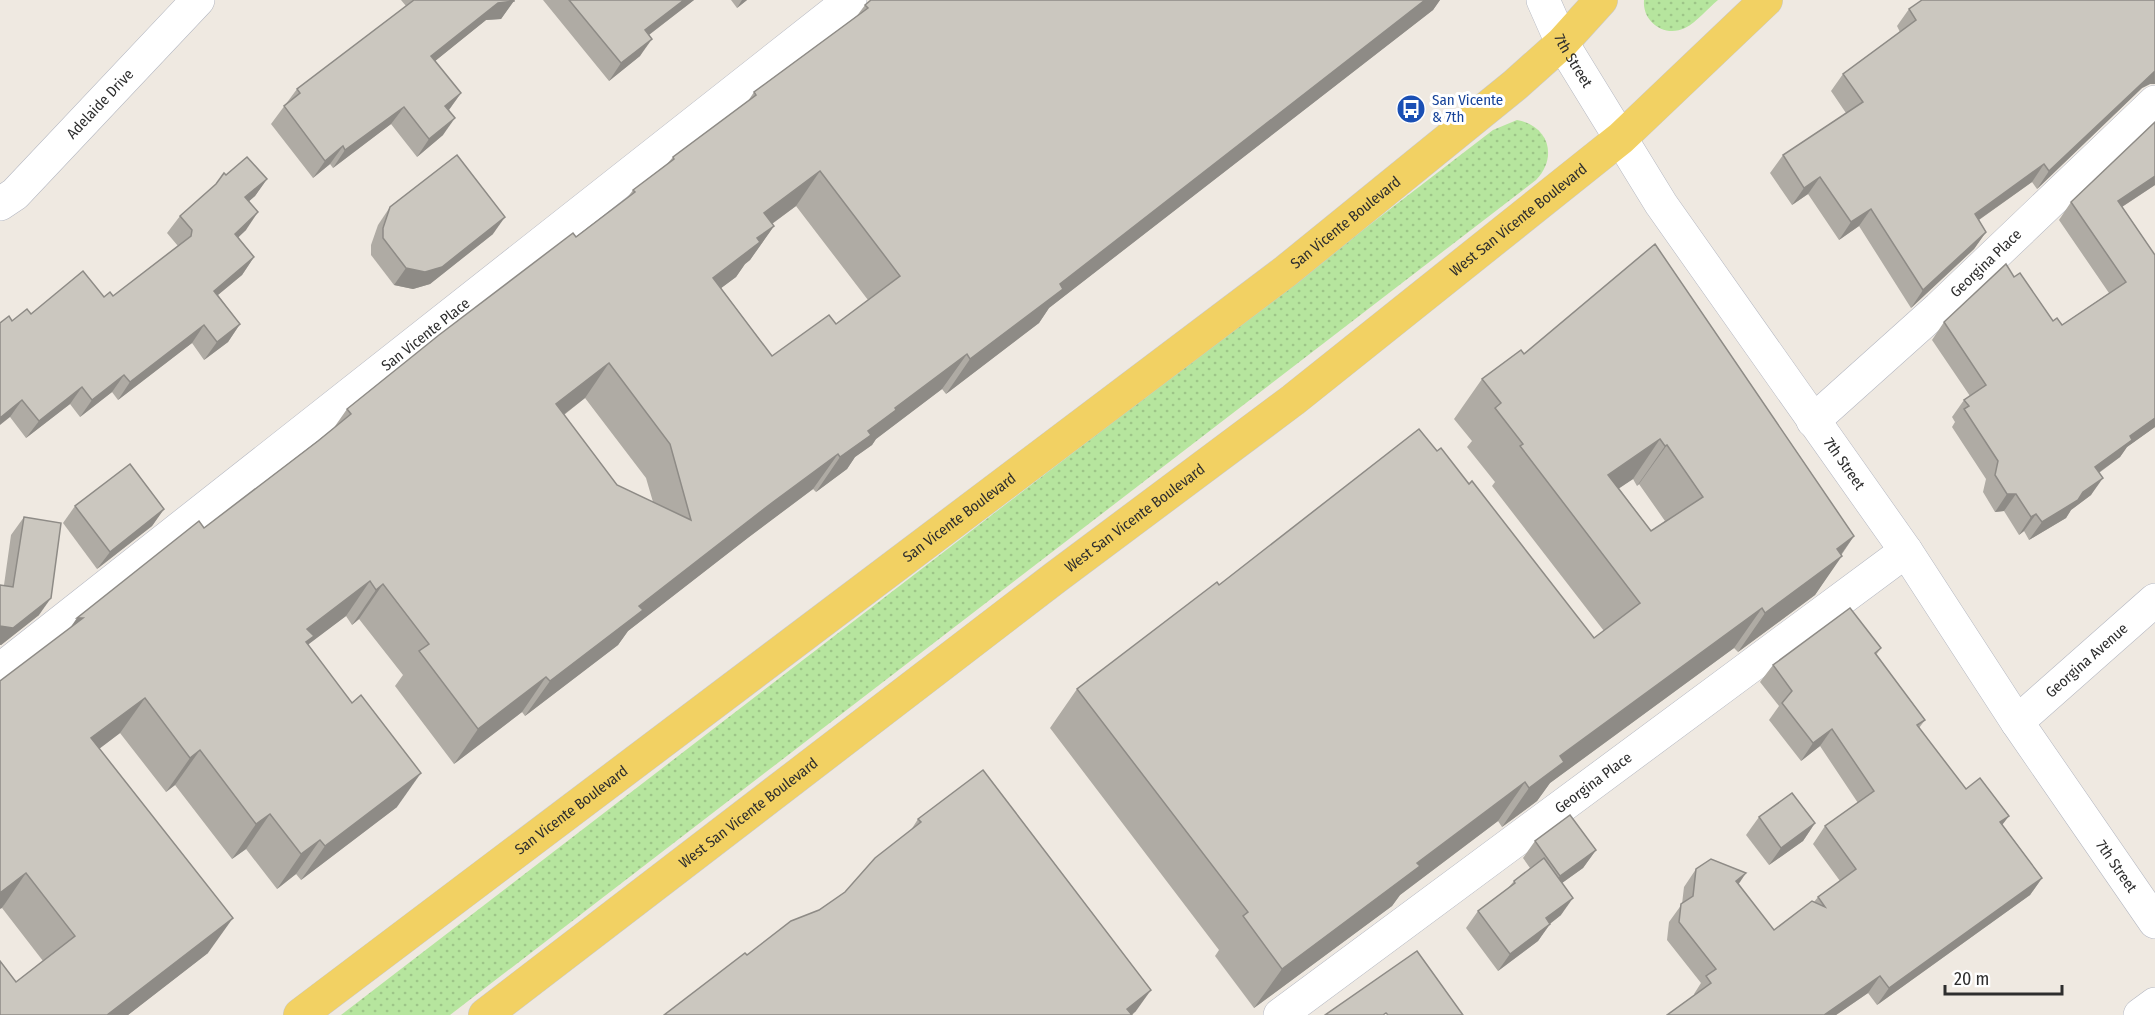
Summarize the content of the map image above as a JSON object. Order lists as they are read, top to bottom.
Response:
{
  "streets": {
    "main road": ["West San Vicente Boulevard", "San Vicente Boulevard"],
    "street": [
      "7th Street",
      "Adelaide Drive",
      "Georgina Place",
      "San Vicente Place",
      "Georgina Avenue"
    ]
  },
  "crossings": [
    ["7th Street", "West San Vicente Boulevard"],
    ["7th Street", "San Vicente Boulevard"],
    ["7th Street", "Georgina Place"],
    ["7th Street", "Georgina Avenue"]
  ],
  "places": {
    "bus stop": ["San Vicente & 7th"]
  },
  "scale_bar": "20 m"
}
